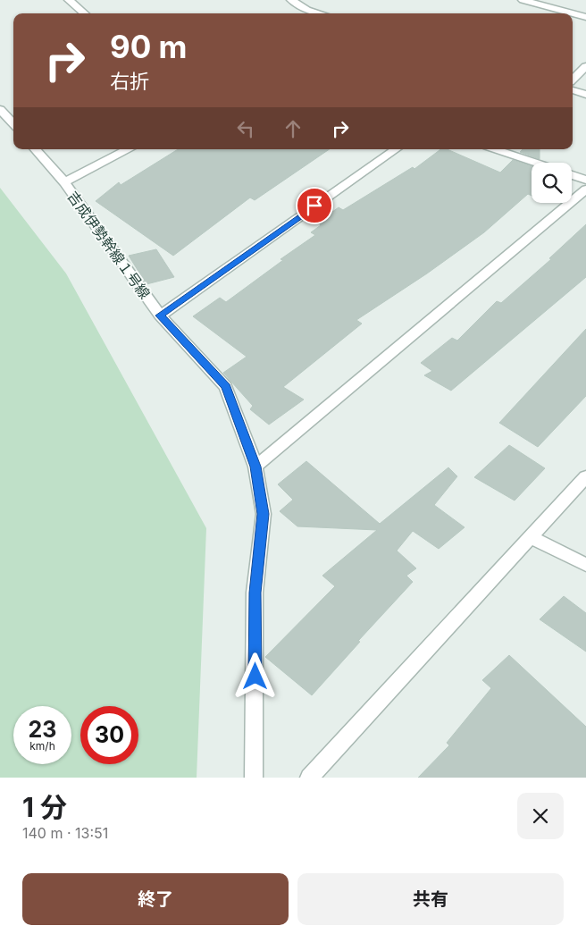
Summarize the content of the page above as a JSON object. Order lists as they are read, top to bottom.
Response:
{
  "streets": {
    "street": ["吉成伊勢幹線１号線"]
  },
  "page": {
    "turn": ["90 m", "右折"],
    "speed": "23 km/h",
    "limit": "30",
    "heading": ["1 分", "140 m · 13:51"],
    "buttons": ["終了", "共有"]
  }
}
